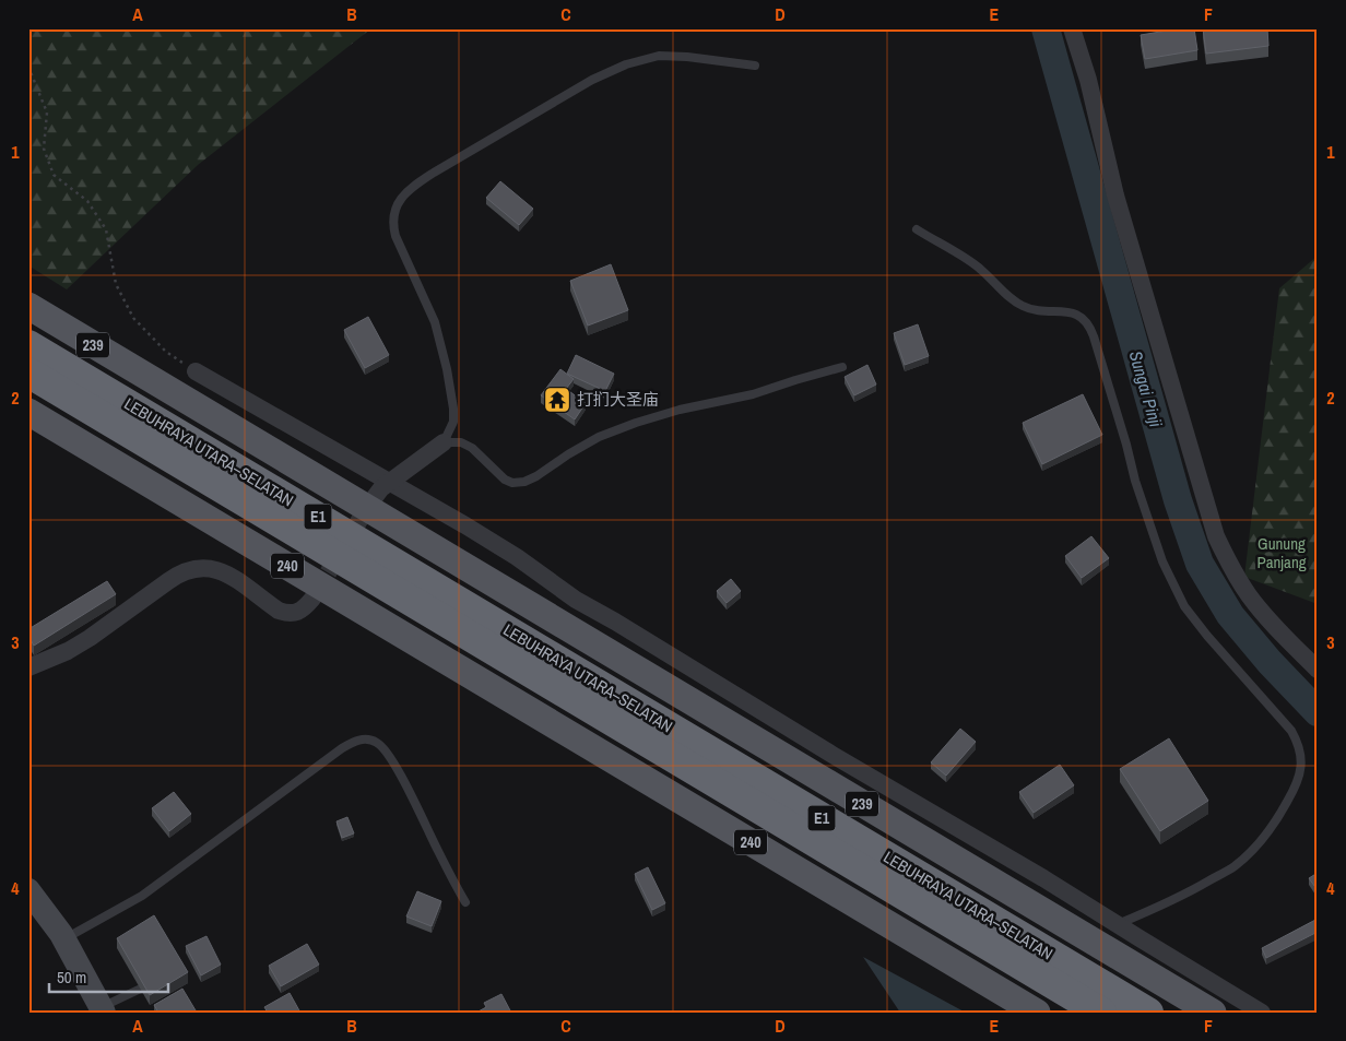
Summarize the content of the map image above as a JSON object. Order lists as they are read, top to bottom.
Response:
{
  "streets": {
    "highway": ["LEBUHRAYA UTARA–SELATAN", "E1"],
    "main road": ["239", "240"]
  },
  "water": ["Sungai Pinji"],
  "parks": ["Gunung Panjang"],
  "places": {
    "temple": ["打扪大圣庙"]
  },
  "scale_bar": "50 m",
  "grid": {
    "columns": [
      "A",
      "B",
      "C",
      "D",
      "E",
      "F"
    ],
    "rows": [
      "1",
      "2",
      "3",
      "4"
    ]
  }
}
